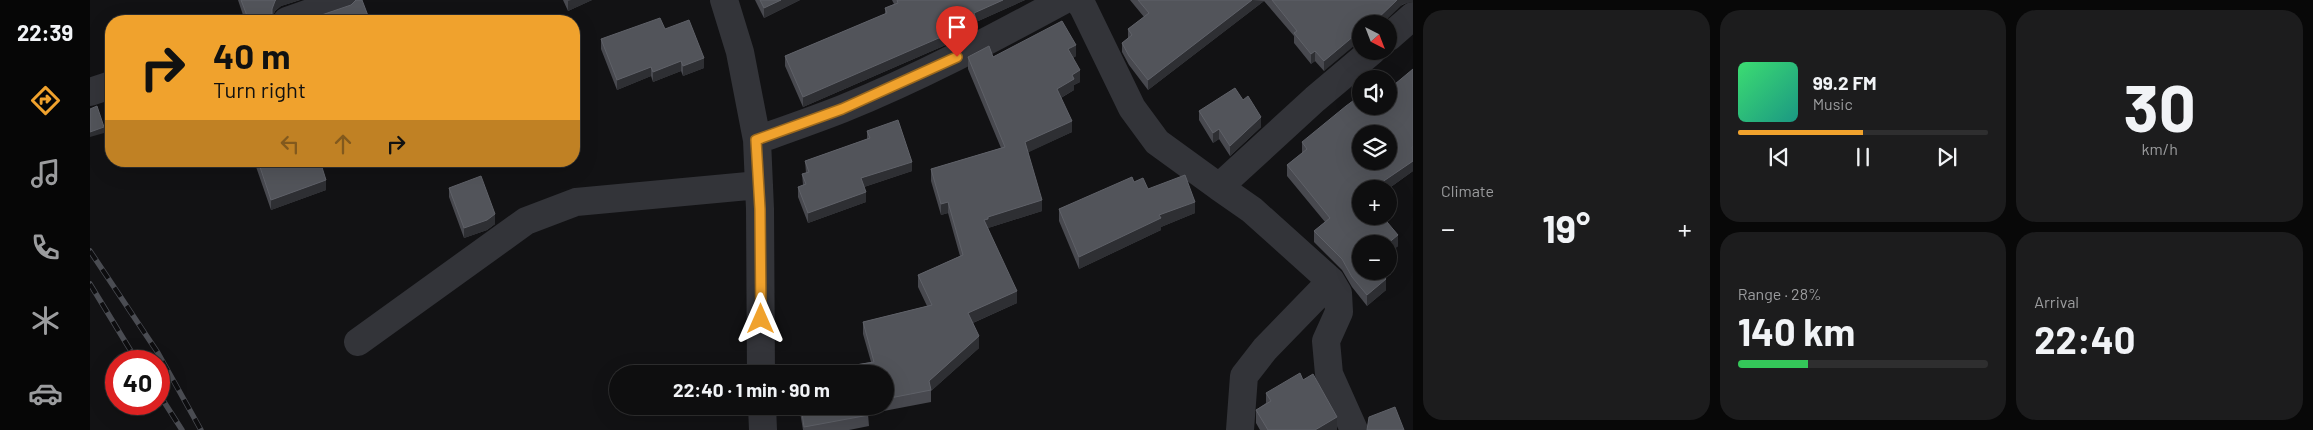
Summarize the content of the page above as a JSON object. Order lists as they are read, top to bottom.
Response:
{
  "north": "bottom right",
  "page": {
    "tabs": "22:39",
    "tile": [
      "Climate",
      ["30", "km/h"],
      ["Range · 28%", "140 km"],
      ["Arrival", "22:40"]
    ],
    "map_buttons": ["+", "−"],
    "turn": ["40 m", "Turn right"],
    "song": ["99.2 FM", "Music"],
    "heat": ["−", "19°", "+"],
    "limit": "40",
    "trip": "22:40 · 1 min · 90 m"
  }
}
